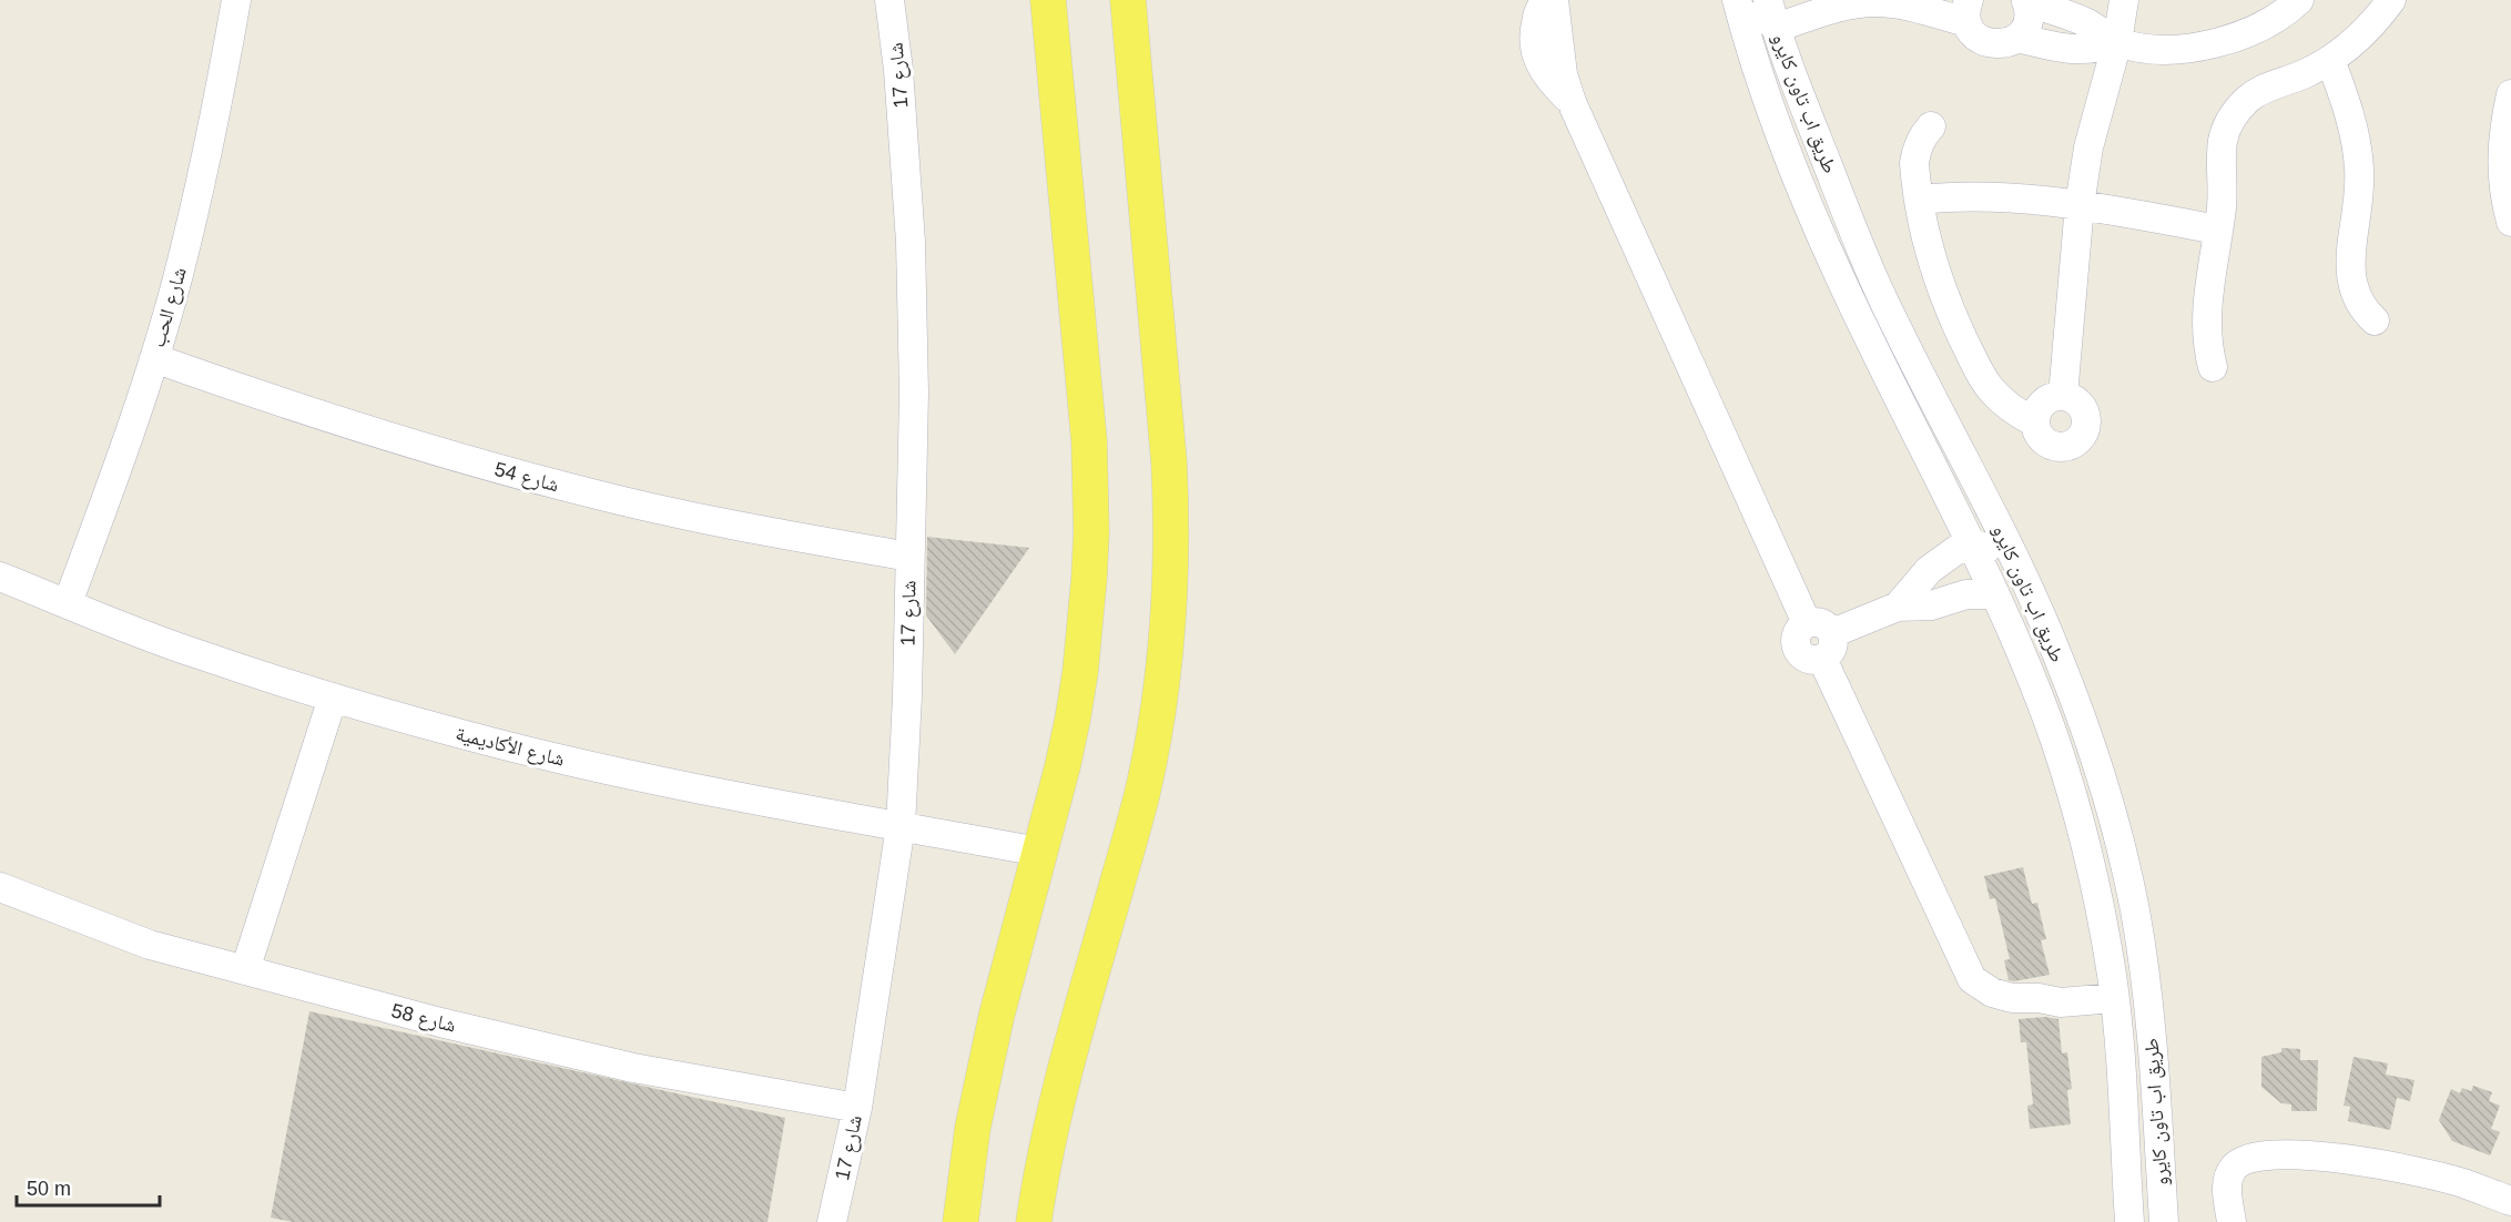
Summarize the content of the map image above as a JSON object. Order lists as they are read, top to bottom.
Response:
{
  "streets": {
    "street": [
      "شارع 17",
      "طريق اب تاون كايرو",
      "شارع الحب",
      "شارع 54",
      "شارع الأكاديمية",
      "شارع 58"
    ]
  },
  "crossings": [
    ["شارع 17", "شارع 54"],
    ["شارع 17", "شارع الأكاديمية"],
    ["شارع 17", "شارع 58"],
    ["شارع الحب", "شارع 54"],
    ["شارع الحب", "شارع الأكاديمية"]
  ],
  "scale_bar": "50 m"
}
